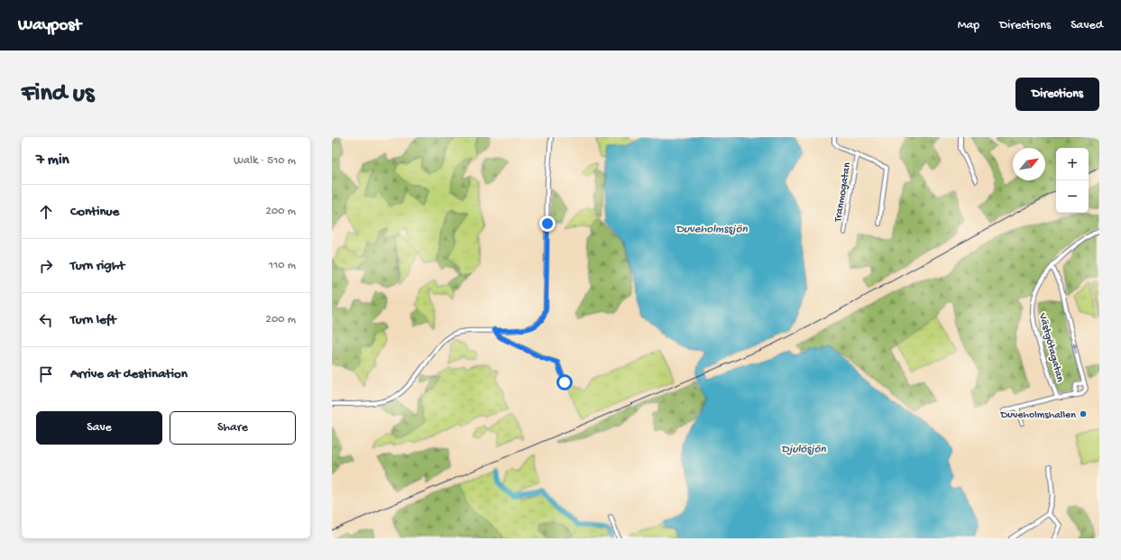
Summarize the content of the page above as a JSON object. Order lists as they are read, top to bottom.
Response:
{
  "streets": {
    "street": ["Tranmogatan", "Västgötagatan"]
  },
  "water": ["Duveholmssjön", "Djulösjön"],
  "places": ["Duveholmshallen"],
  "north": "top right",
  "page": {
    "header": "Waypost",
    "nav": ["Map", "Directions", "Saved"],
    "buttons": [
      "Directions",
      ["Save", "Share"]
    ],
    "title": "Find us",
    "heading": ["7 min", "Walk · 510 m"],
    "map_buttons": ["+", "−"],
    "list": [
      ["Continue", "200 m"],
      ["Turn right", "110 m"],
      ["Turn left", "200 m"],
      "Arrive at destination"
    ]
  }
}
